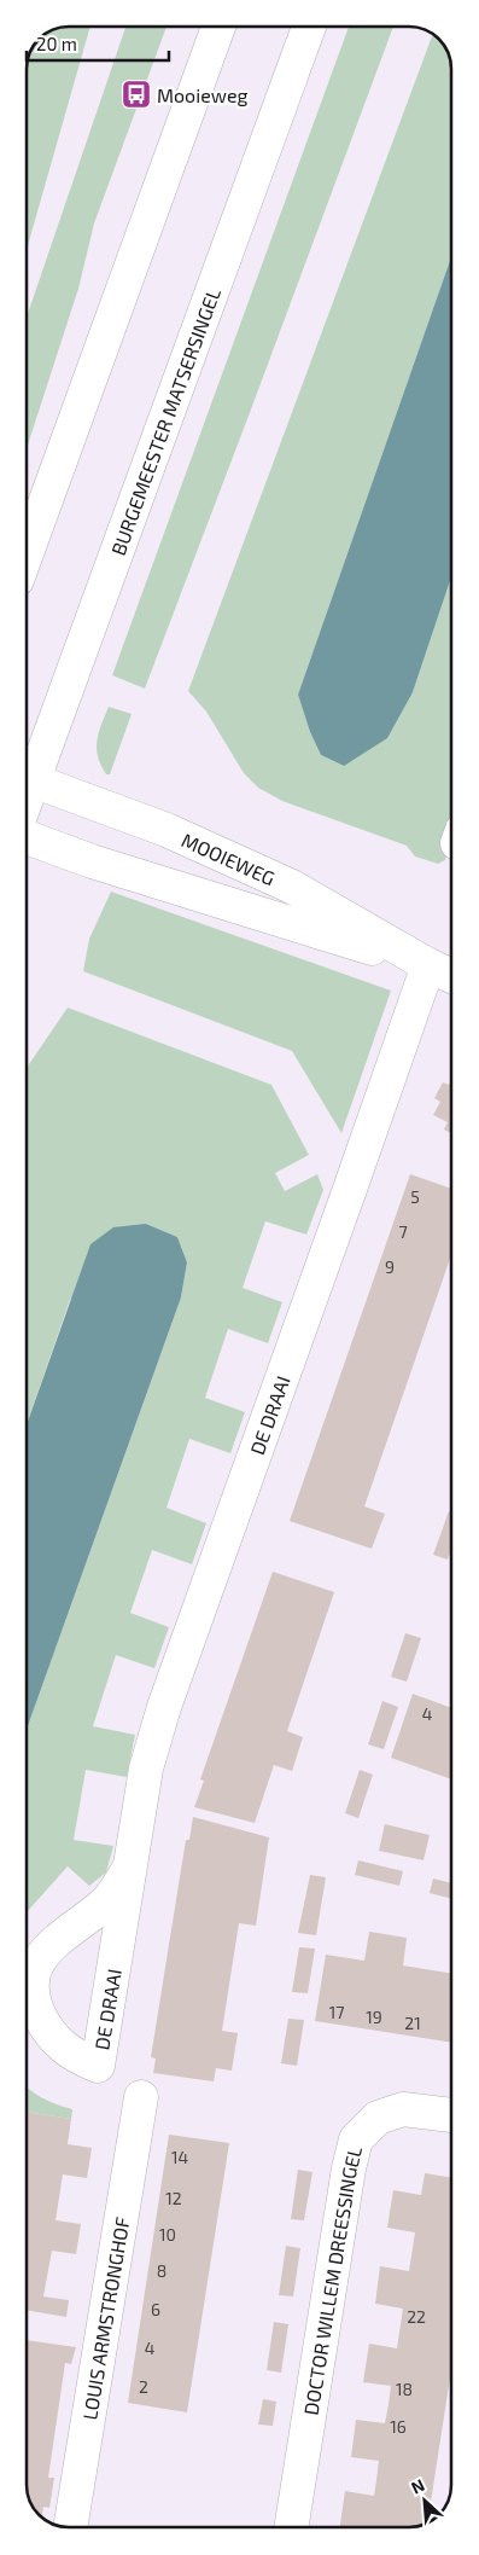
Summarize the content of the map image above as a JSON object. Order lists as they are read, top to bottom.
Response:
{
  "streets": {
    "street": [
      "BURGEMEESTER MATSERSINGEL",
      "MOOIEWEG",
      "DE DRAAI",
      "DOCTOR WILLEM DREESSINGEL",
      "LOUIS ARMSTRONGHOF"
    ]
  },
  "crossings": [
    ["MOOIEWEG", "DE DRAAI"]
  ],
  "places": {
    "bus stop": ["Mooieweg"]
  },
  "house_numbers": [
    "5",
    "7",
    "9",
    "4",
    "17",
    "19",
    "21",
    "14",
    "12",
    "10",
    "8",
    "6",
    "22",
    "4",
    "2",
    "18",
    "16"
  ],
  "scale_bar": "20 m",
  "north": "top left"
}
